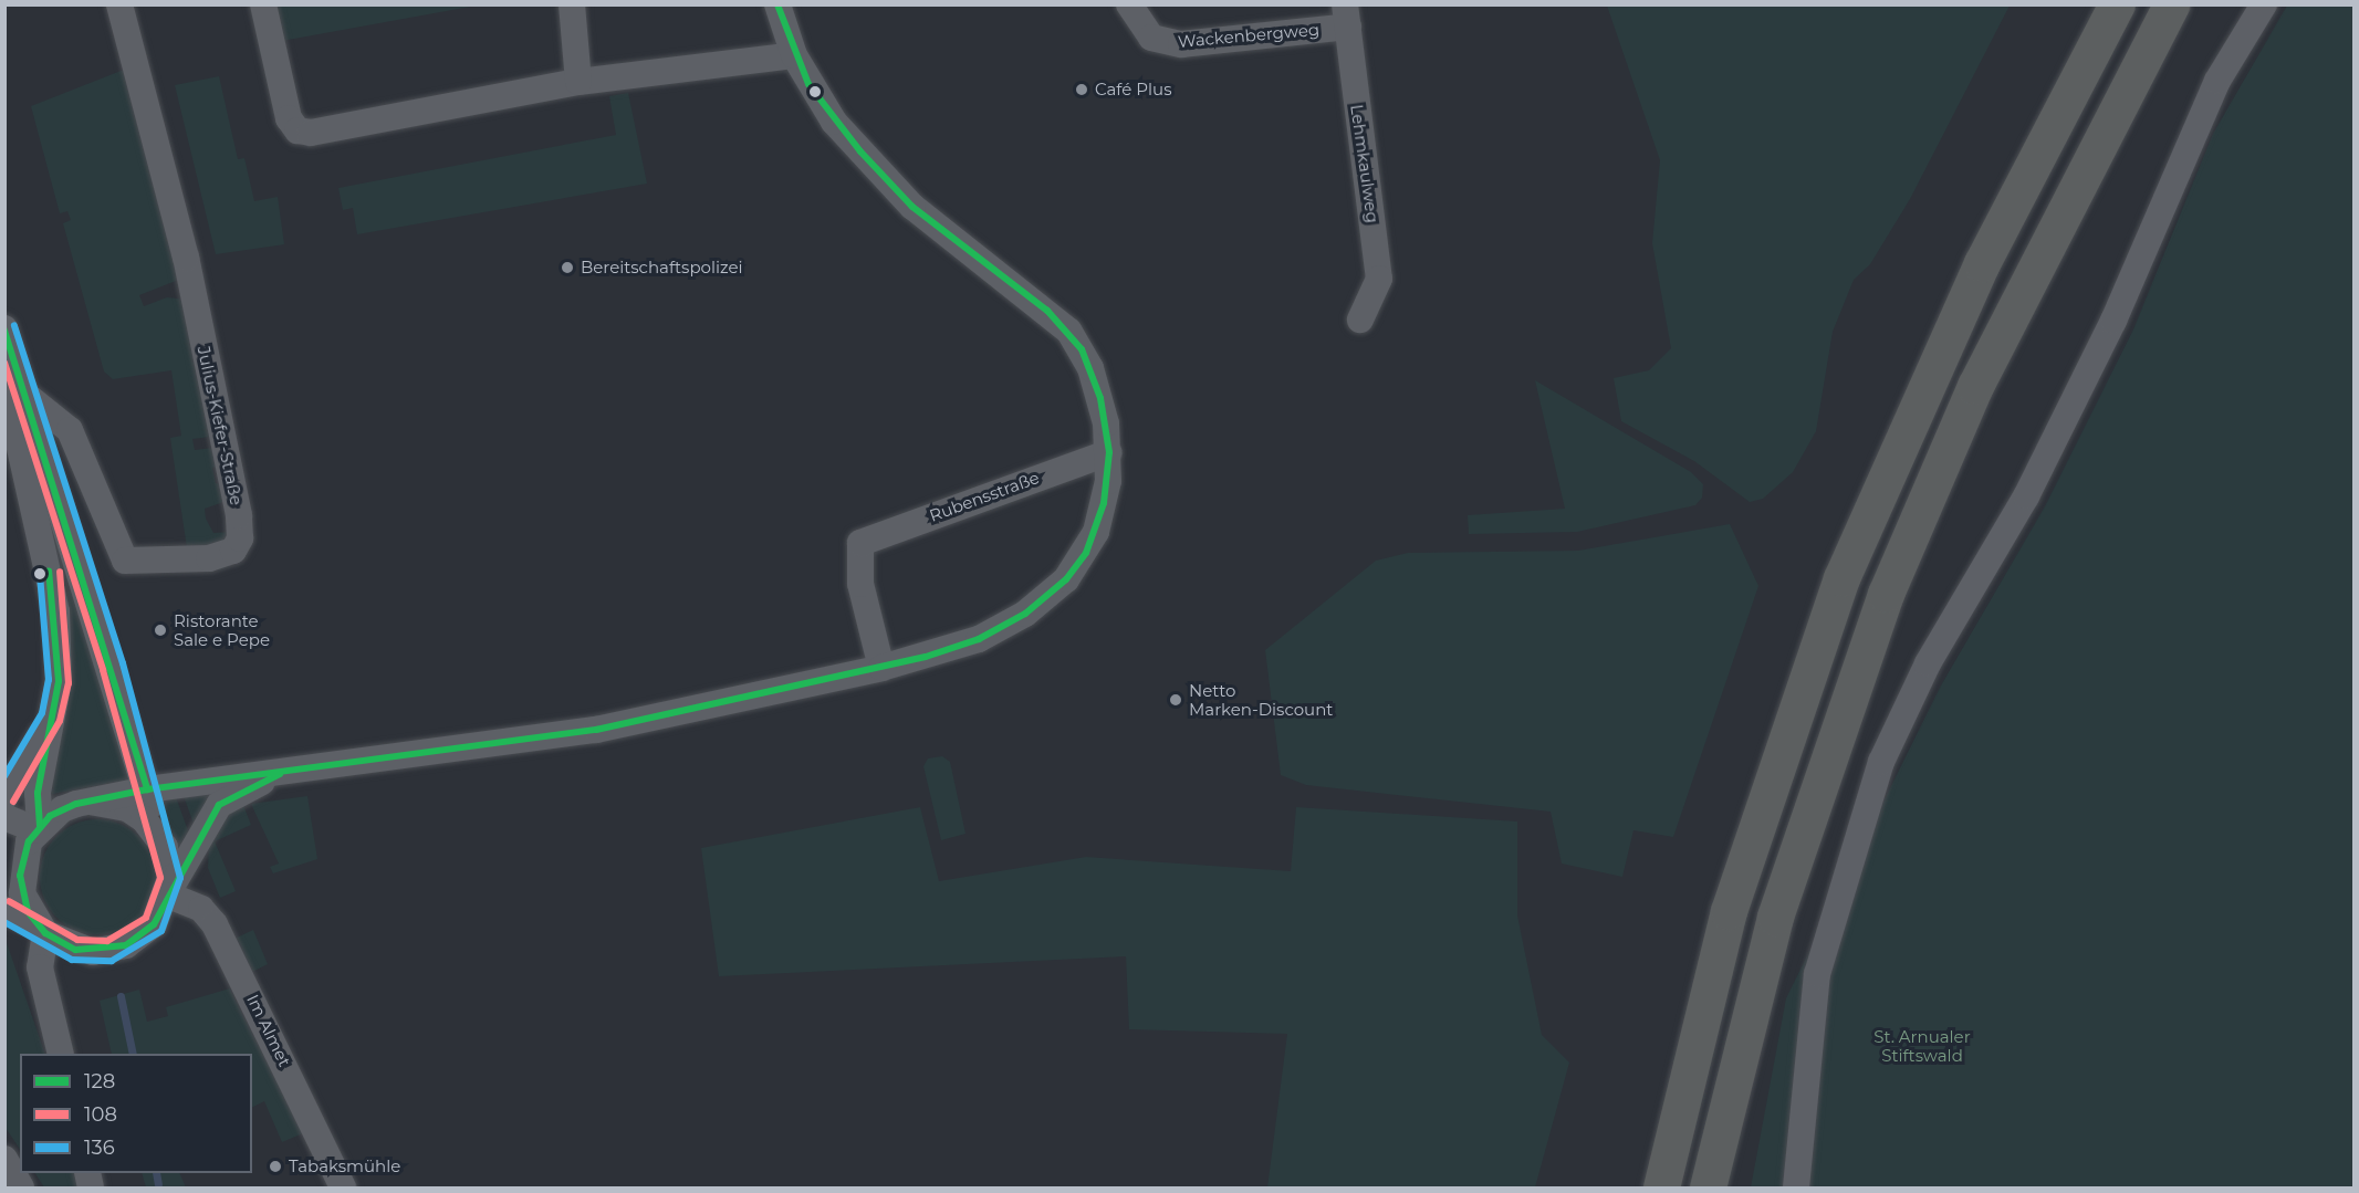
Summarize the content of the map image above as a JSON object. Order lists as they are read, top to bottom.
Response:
{
  "streets": {
    "street": [
      "Wackenbergweg",
      "Lehmkaulweg",
      "Julius-Kiefer-Straße",
      "Rubensstraße",
      "Im Almet"
    ]
  },
  "crossings": [
    ["Wackenbergweg", "Lehmkaulweg"]
  ],
  "parks": ["St. Arnualer Stiftswald"],
  "places": [
    "Café Plus",
    "Bereitschaftspolizei",
    "Ristorante Sale e Pepe",
    "Netto Marken-Discount",
    "Tabaksmühle"
  ],
  "lines": ["transit line 128", "transit line 136", "transit line 108"],
  "legend": ["128", "108", "136"]
}
